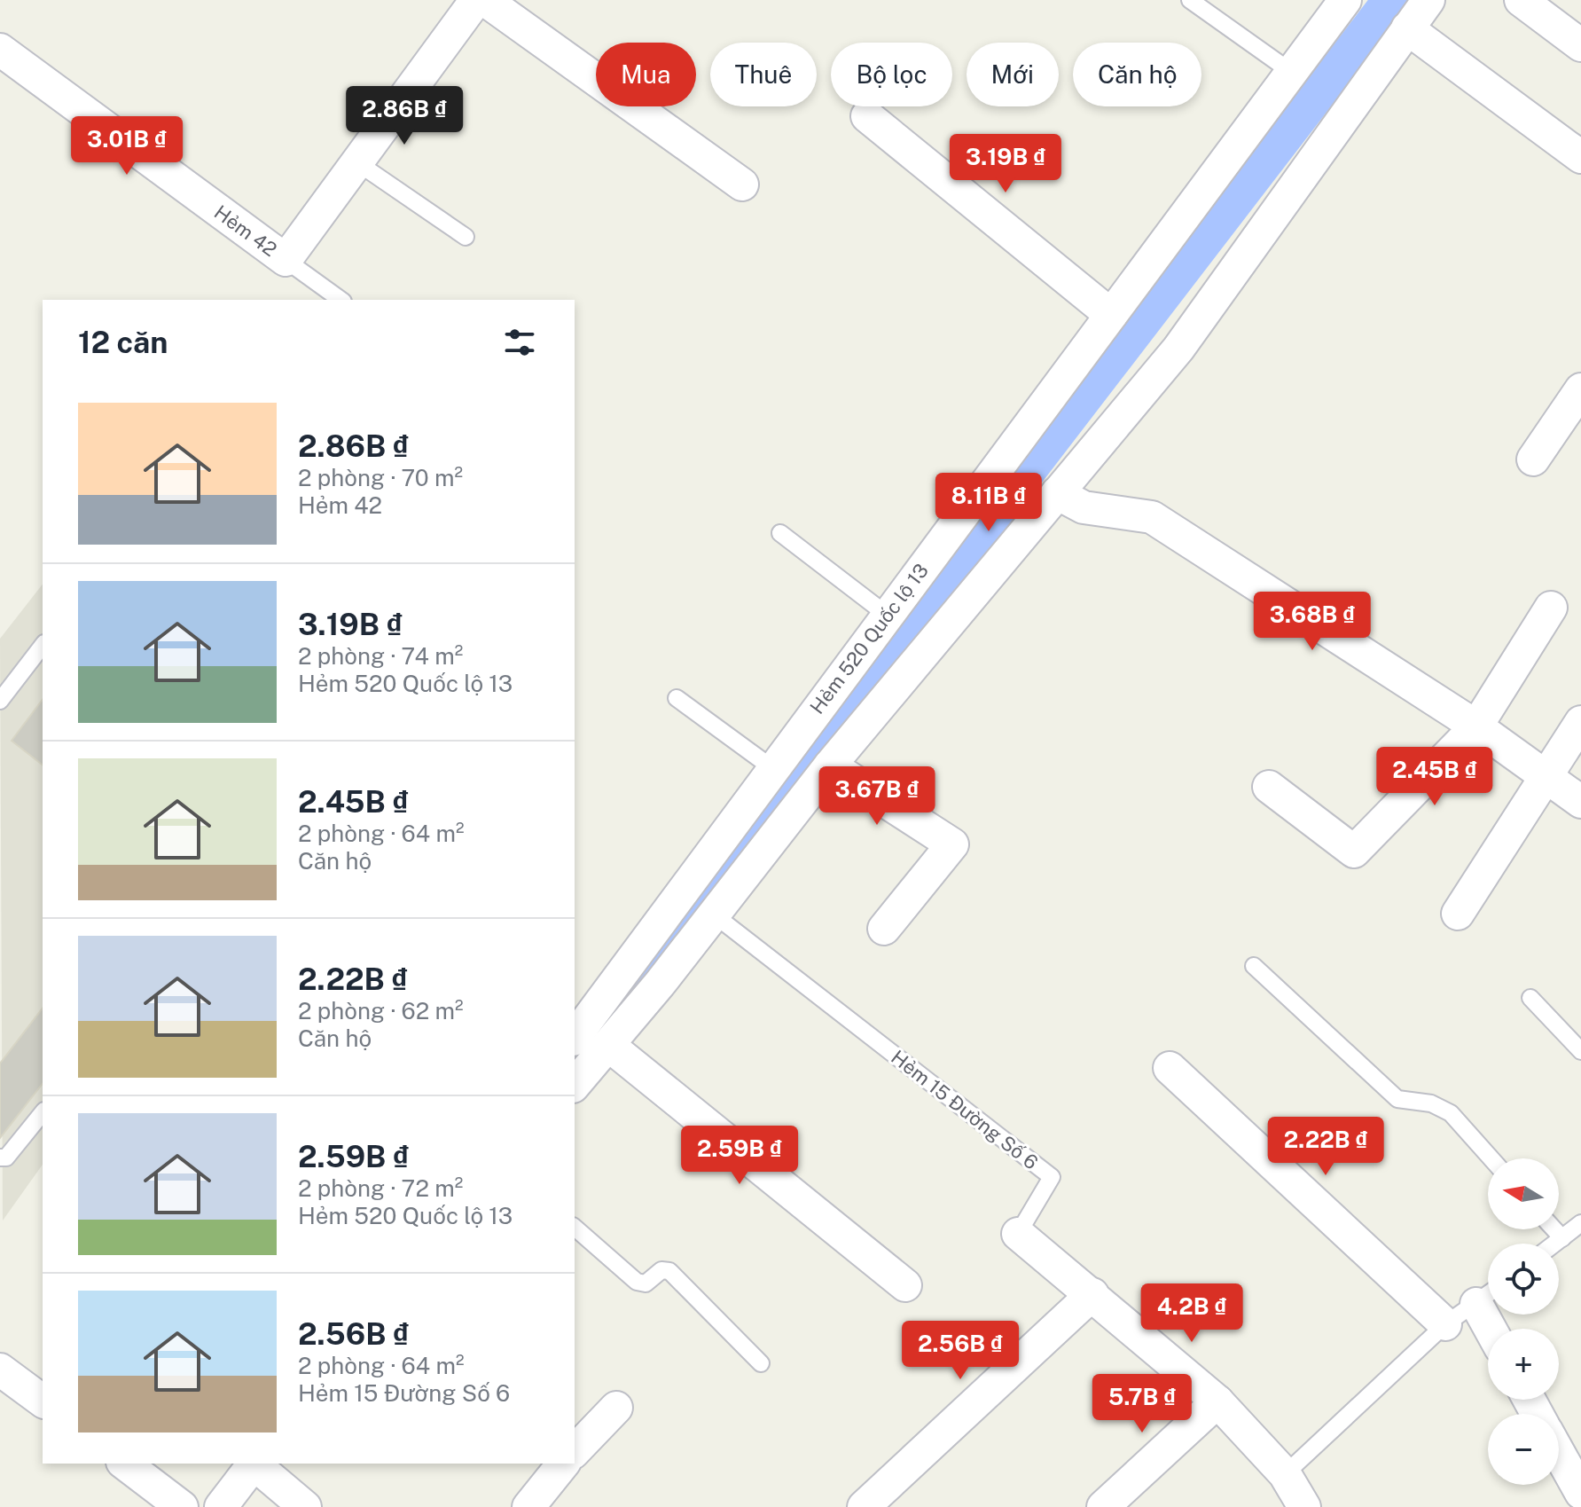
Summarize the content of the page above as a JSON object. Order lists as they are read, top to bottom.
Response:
{
  "streets": {
    "street": ["Hẻm 42", "Hẻm 520 Quốc lộ 13", "Hẻm 15 Đường Số 6"]
  },
  "north": "left",
  "page": {
    "chip": [
      "Mua",
      "Thuê",
      "Bộ lọc",
      "Mới",
      "Căn hộ"
    ],
    "price": [
      "2.86B ₫",
      "3.01B ₫",
      "3.19B ₫",
      "8.11B ₫",
      "3.68B ₫",
      "2.45B ₫",
      "3.67B ₫",
      "2.22B ₫",
      "2.59B ₫",
      "4.2B ₫",
      "2.56B ₫",
      "5.7B ₫"
    ],
    "heading": "12 căn",
    "list": [
      {
        "name": "2.86B ₫",
        "note": "2 phòng · 70 m² · Hẻm 42"
      },
      {
        "name": "3.19B ₫",
        "note": "2 phòng · 74 m² · Hẻm 520 Quốc lộ 13"
      },
      {
        "name": "2.45B ₫",
        "note": "2 phòng · 64 m² · Căn hộ"
      },
      {
        "name": "2.22B ₫",
        "note": "2 phòng · 62 m² · Căn hộ"
      },
      {
        "name": "2.59B ₫",
        "note": "2 phòng · 72 m² · Hẻm 520 Quốc lộ 13"
      },
      {
        "name": "2.56B ₫",
        "note": "2 phòng · 64 m² · Hẻm 15 Đường Số 6"
      }
    ],
    "map_buttons": ["+", "−"]
  }
}
